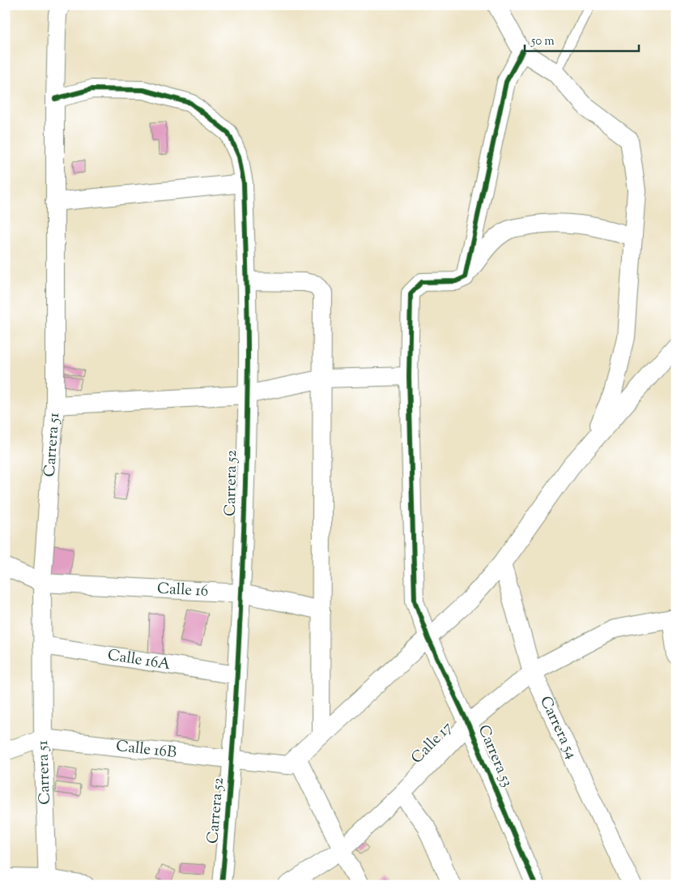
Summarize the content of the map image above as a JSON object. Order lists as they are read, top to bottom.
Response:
{
  "streets": {
    "street": [
      "Carrera 51",
      "Carrera 52",
      "Calle 16",
      "Calle 16A",
      "Carrera 54",
      "Calle 17",
      "Calle 16B",
      "Carrera 53"
    ]
  },
  "crossings": [
    ["Carrera 51", "Carrera 52"],
    ["Carrera 51", "Calle 16"],
    ["Carrera 51", "Calle 16A"],
    ["Carrera 51", "Calle 16B"],
    ["Carrera 52", "Calle 16"],
    ["Carrera 52", "Calle 16A"],
    ["Carrera 52", "Calle 16B"],
    ["Carrera 54", "Calle 17"],
    ["Calle 17", "Carrera 53"]
  ],
  "scale_bar": "50 m"
}
